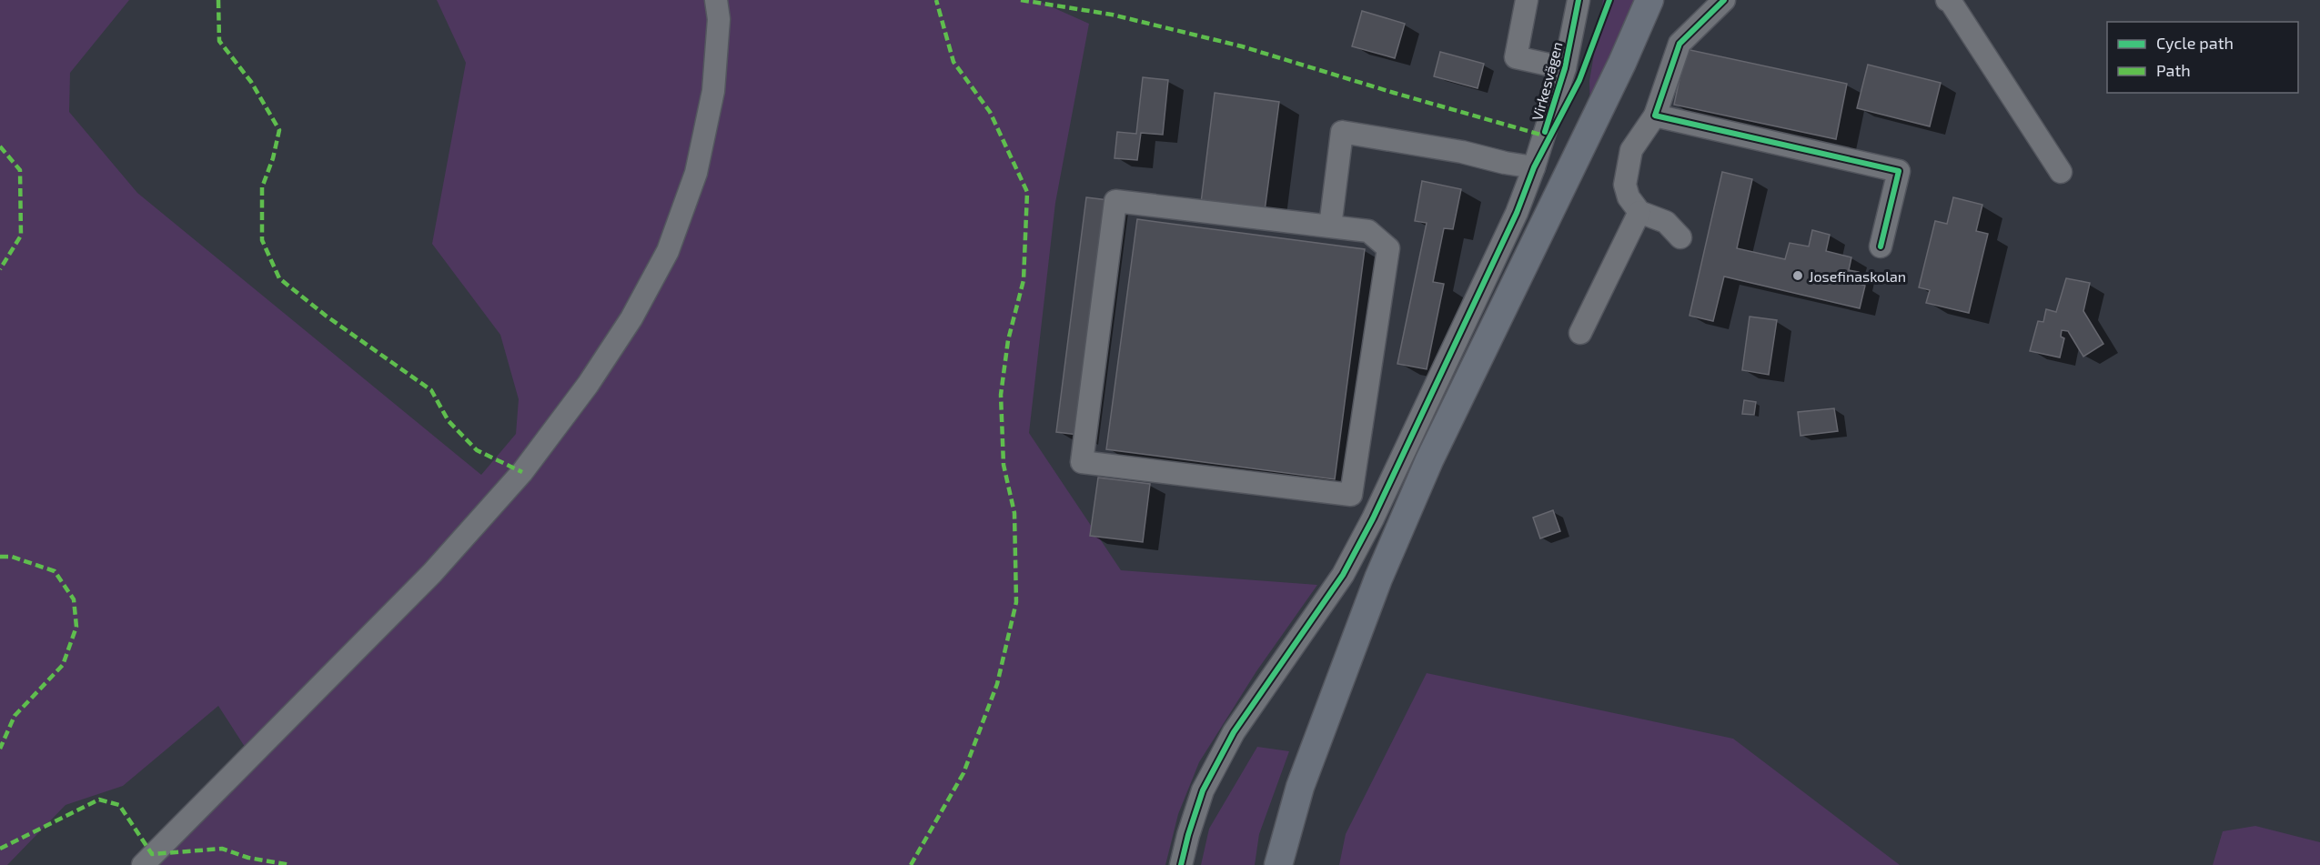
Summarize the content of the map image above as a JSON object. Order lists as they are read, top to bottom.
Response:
{
  "streets": {
    "street": ["Virkesvägen"]
  },
  "places": ["Josefinaskolan"],
  "legend": ["Cycle path", "Path"]
}
